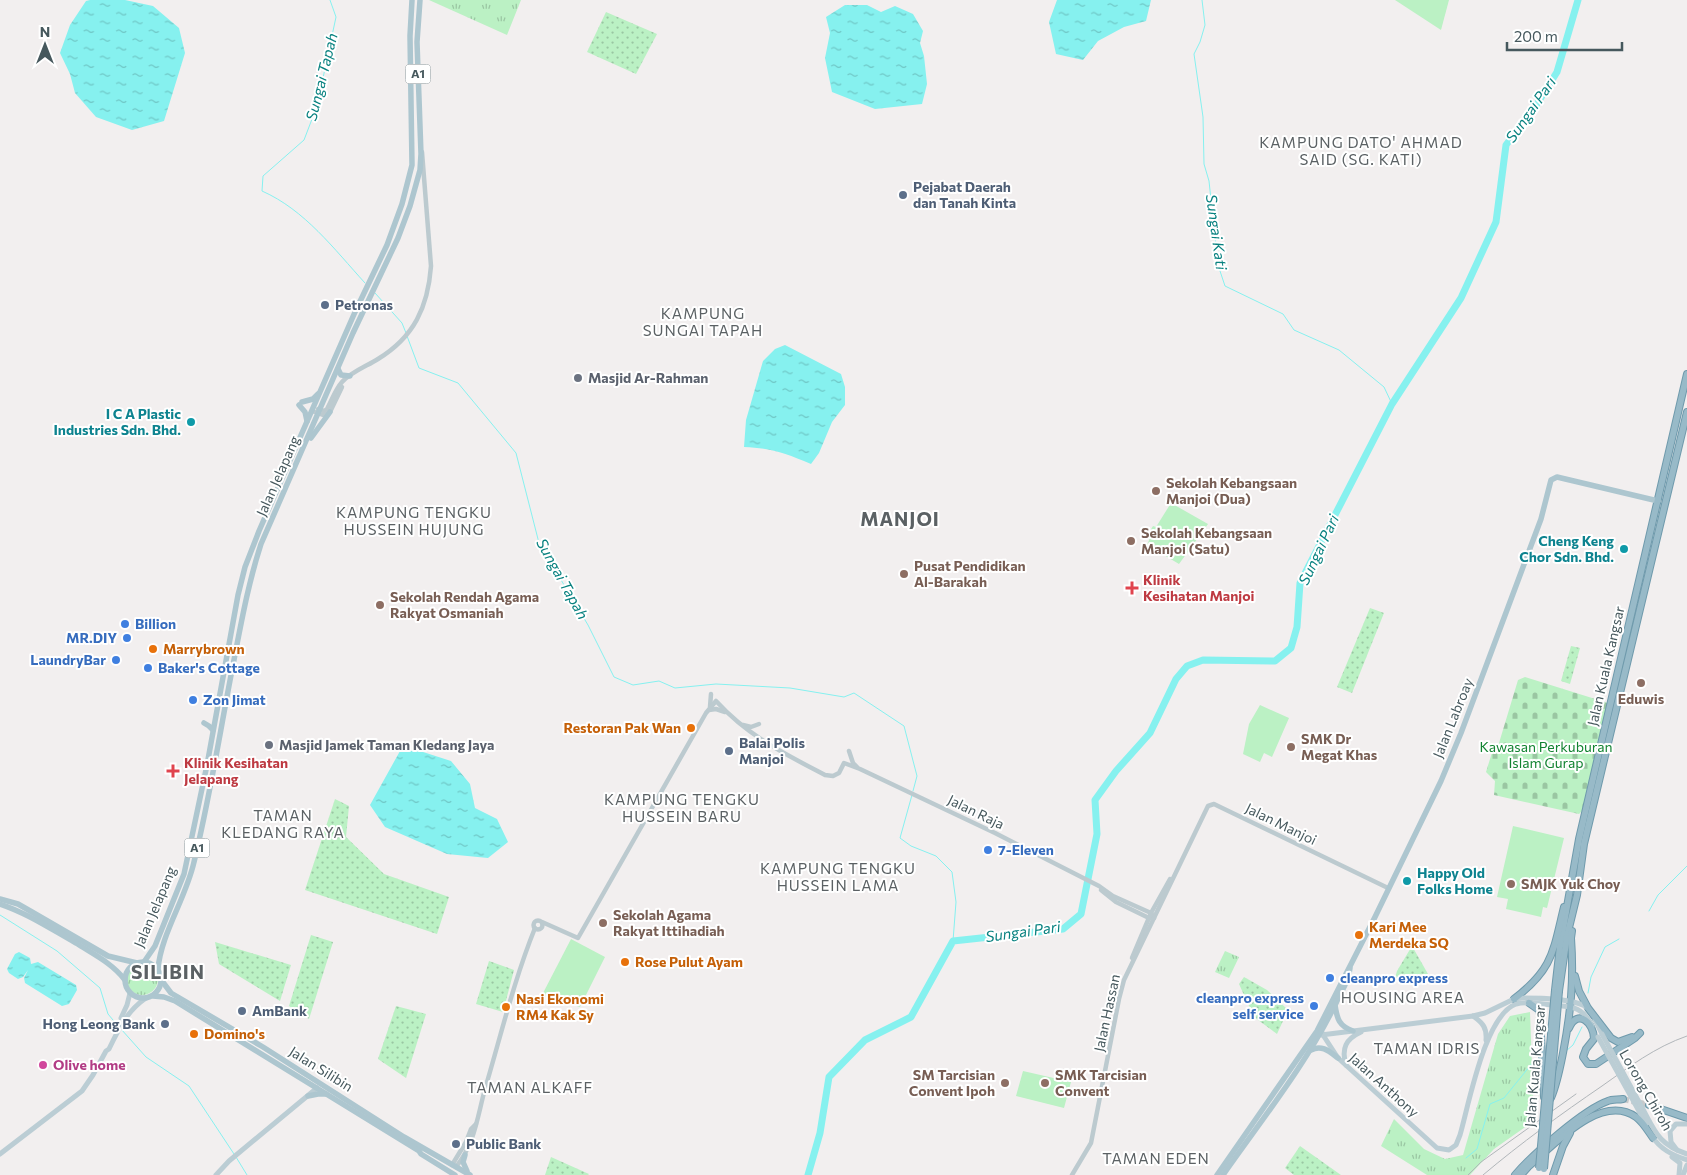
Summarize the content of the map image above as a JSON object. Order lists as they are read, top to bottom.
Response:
{
  "streets": {
    "highway": ["Jalan Kuala Kangsar"],
    "main road": [
      "A1",
      "Jalan Jelapang",
      "Jalan Labroay",
      "Jalan Silibin",
      "Jalan Anthony",
      "Lorong Chiroh"
    ],
    "street": ["Jalan Raja", "Jalan Manjoi", "Jalan Hassan"]
  },
  "crossings": [
    ["Jalan Jelapang", "Jalan Silibin"],
    ["Jalan Kuala Kangsar", "Jalan Anthony"],
    ["Jalan Labroay", "Jalan Manjoi"],
    ["Jalan Raja", "Jalan Manjoi"],
    ["Jalan Raja", "Jalan Hassan"],
    ["Jalan Manjoi", "Jalan Hassan"]
  ],
  "districts": [
    "KAMPUNG DATO' AHMAD SAID (SG. KATI)",
    "KAMPUNG SUNGAI TAPAH",
    "KAMPUNG TENGKU HUSSEIN HUJUNG",
    "MANJOI",
    "KAMPUNG TENGKU HUSSEIN BARU",
    "TAMAN KLEDANG RAYA",
    "KAMPUNG TENGKU HUSSEIN LAMA",
    "SILIBIN",
    "HOUSING AREA",
    "TAMAN IDRIS",
    "TAMAN ALKAFF",
    "TAMAN EDEN"
  ],
  "water": ["Sungai Tapah", "Sungai Pari", "Sungai Kati"],
  "parks": ["Kawasan Perkuburan Islam Gurap"],
  "places": {
    "other": [
      "Pejabat Daerah dan Tanah Kinta",
      "Petronas",
      "Masjid Ar-Rahman",
      "I C A Plastic Industries Sdn. Bhd.",
      "Sekolah Kebangsaan Manjoi (Dua)",
      "Sekolah Kebangsaan Manjoi (Satu)",
      "Cheng Keng Chor Sdn. Bhd.",
      "Pusat Pendidikan Al-Barakah",
      "Sekolah Rendah Agama Rakyat Osmaniah",
      "Billion",
      "MR.DIY",
      "Marrybrown",
      "LaundryBar",
      "Baker's Cottage",
      "Eduwis",
      "Zon Jimat",
      "Restoran Pak Wan",
      "Masjid Jamek Taman Kledang Jaya",
      "SMK Dr Megat Khas",
      "Balai Polis Manjoi",
      "7-Eleven",
      "Happy Old Folks Home",
      "SMJK Yuk Choy",
      "Sekolah Agama Rakyat Ittihadiah",
      "Kari Mee Merdeka SQ",
      "Rose Pulut Ayam",
      "cleanpro express",
      "cleanpro express self service",
      "Nasi Ekonomi RM4 Kak Sy",
      "AmBank",
      "Hong Leong Bank",
      "Domino's",
      "Olive home",
      "SM Tarcisian Convent Ipoh",
      "SMK Tarcisian Convent",
      "Public Bank"
    ],
    "health": ["Klinik Kesihatan Manjoi", "Klinik Kesihatan Jelapang"]
  },
  "scale_bar": "200 m",
  "north": "top"
}
